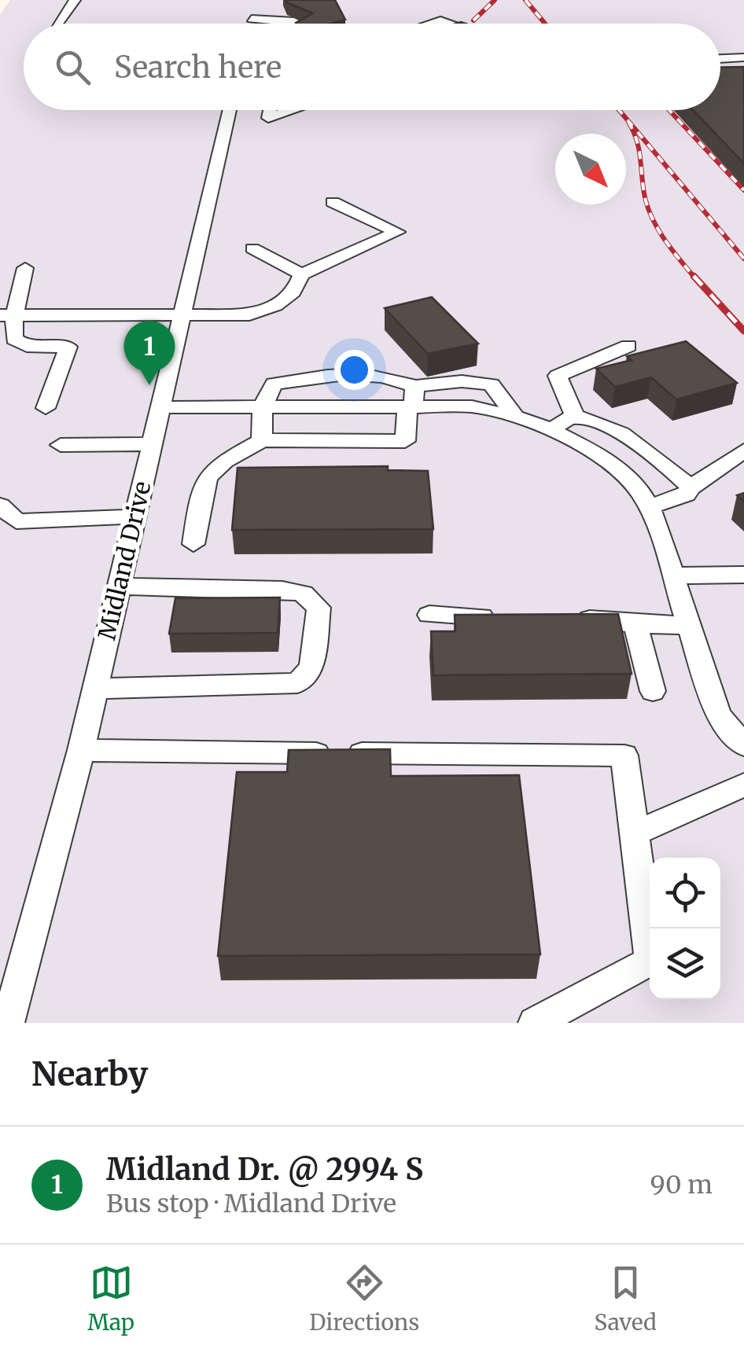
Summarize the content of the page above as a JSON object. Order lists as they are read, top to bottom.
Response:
{
  "streets": {
    "street": ["Midland Drive"]
  },
  "north": "bottom right",
  "page": {
    "search": "Search here",
    "pins": "1",
    "heading": "Nearby",
    "list": [
      {
        "mark": "1",
        "name": "Midland Dr. @ 2994 S",
        "note": "Bus stop · Midland Drive",
        "value": "90 m"
      }
    ],
    "nav": ["Map", "Directions", "Saved"]
  }
}
